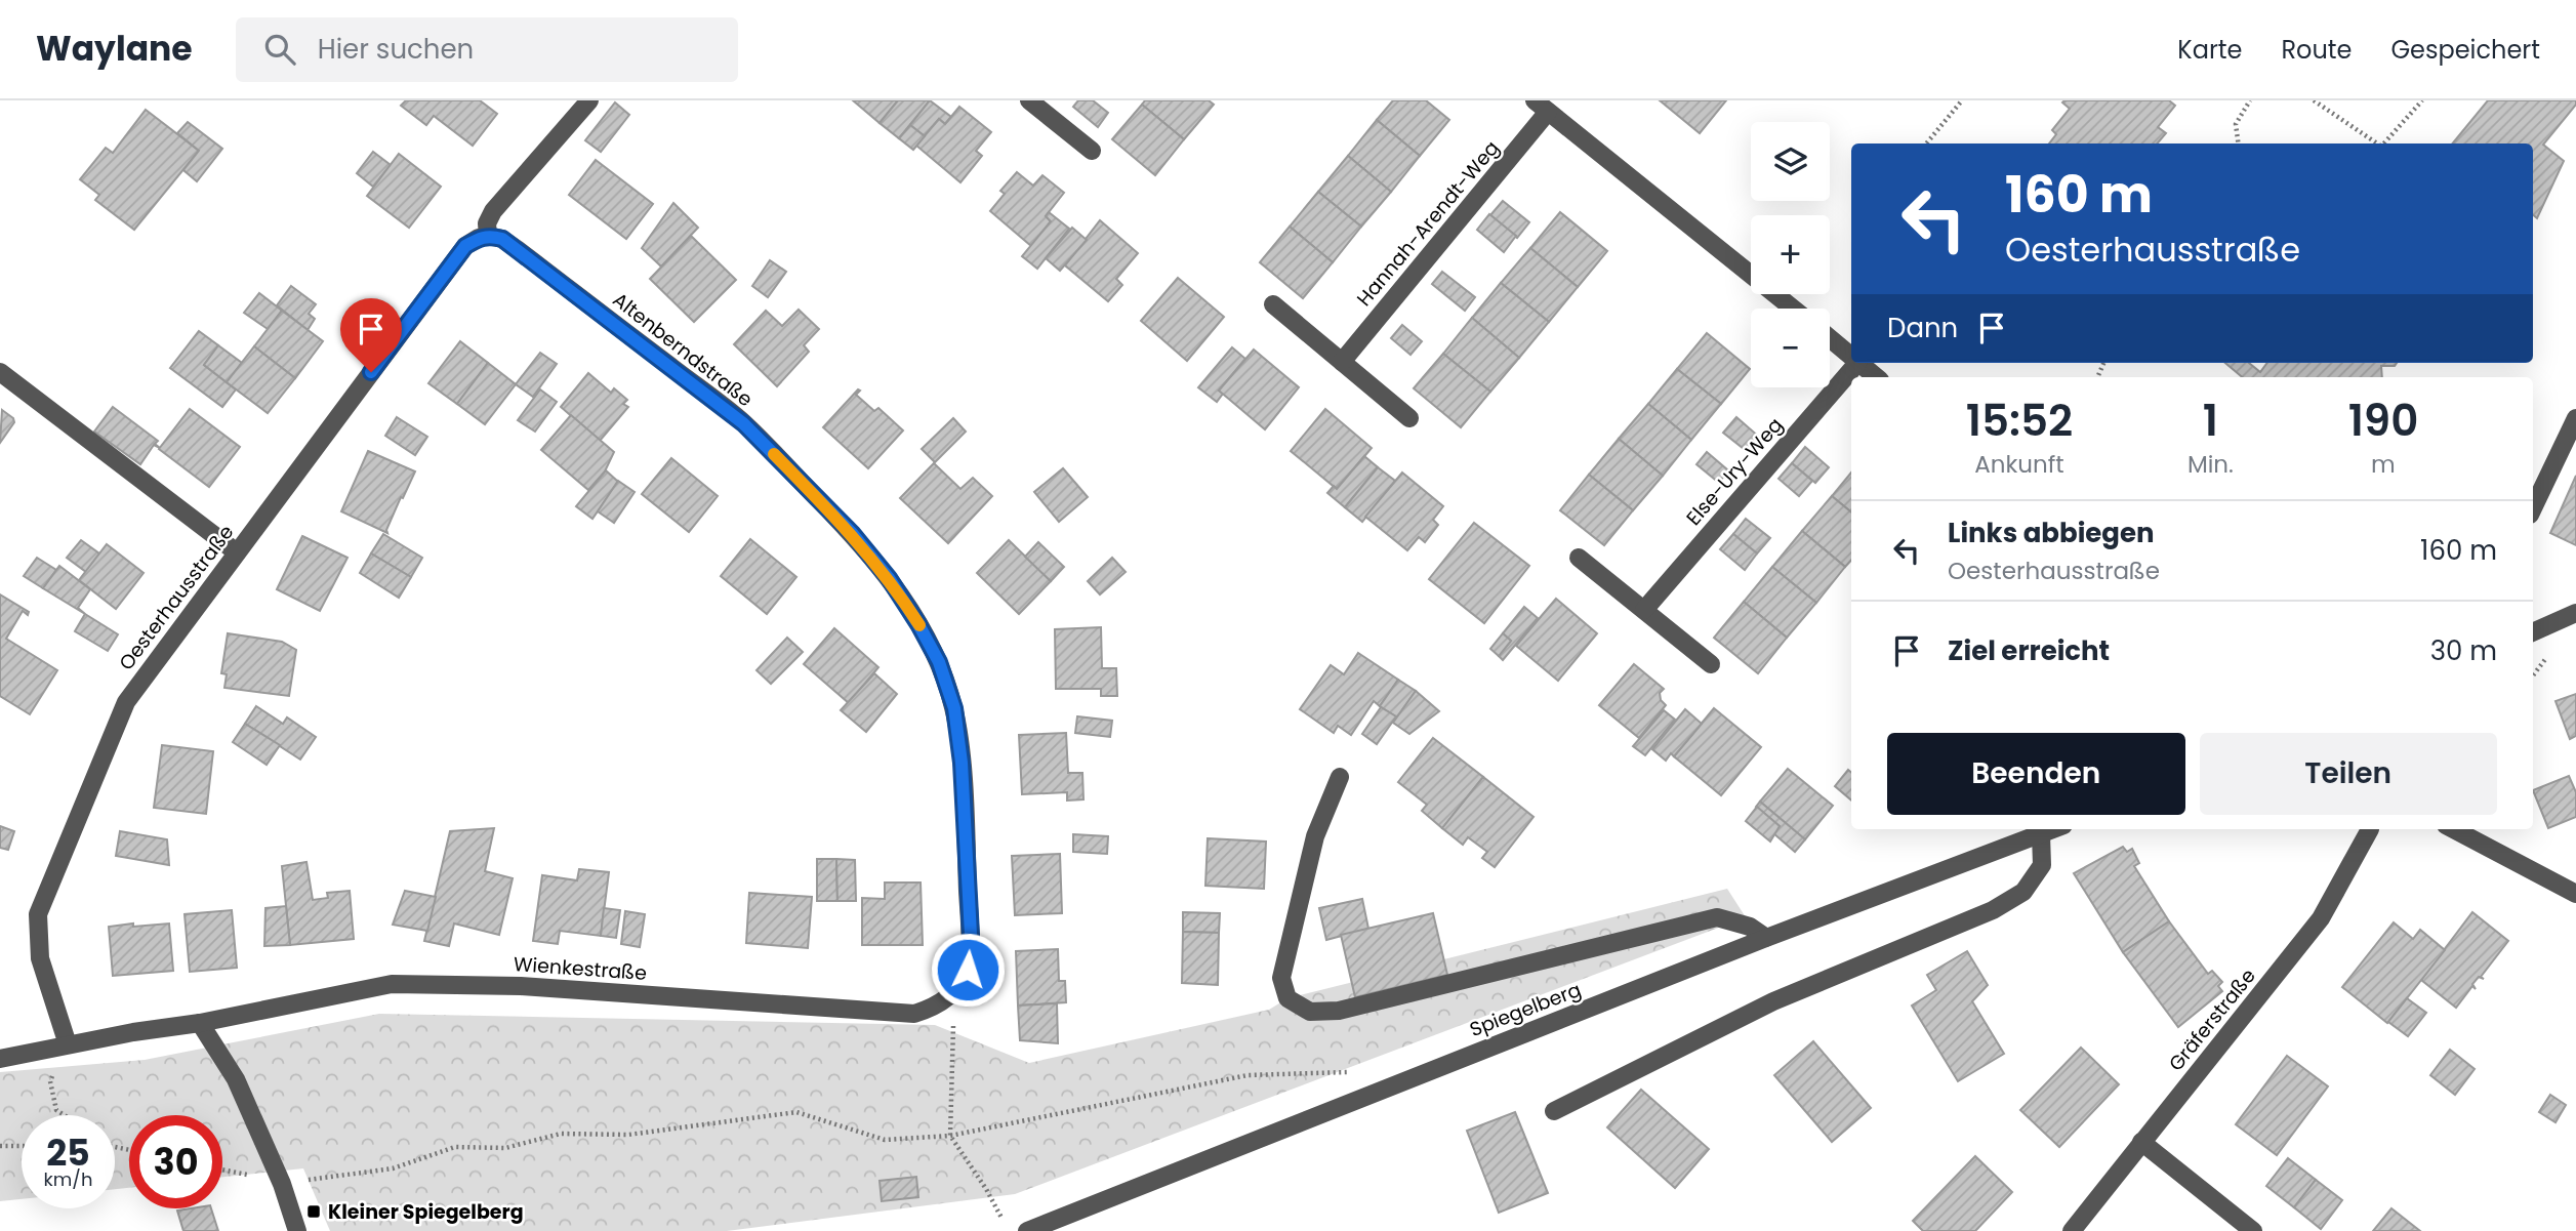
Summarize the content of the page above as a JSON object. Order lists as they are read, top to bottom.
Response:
{
  "streets": {
    "street": [
      "Hannah-Arendt-Weg",
      "Altenberndstraße",
      "Else-Ury-Weg",
      "Oesterhausstraße",
      "Wienkestraße",
      "Spiegelberg",
      "Gräferstraße"
    ]
  },
  "crossings": [
    ["Altenberndstraße", "Oesterhausstraße"],
    ["Altenberndstraße", "Wienkestraße"]
  ],
  "places": {
    "transit": ["Kleiner Spiegelberg"]
  },
  "page": {
    "header": "Waylane",
    "search": "Hier suchen",
    "nav": ["Karte", "Route", "Gespeichert"],
    "map_buttons": ["+", "−"],
    "turn": ["160 m", "Oesterhausstraße"],
    "then": "Dann",
    "eta": [
      "15:52",
      "Ankunft",
      "1",
      "Min.",
      "190",
      "m"
    ],
    "list": [
      {
        "name": "Links abbiegen",
        "note": "Oesterhausstraße",
        "value": "160 m"
      },
      {
        "name": "Ziel erreicht",
        "value": "30 m"
      }
    ],
    "buttons": ["Beenden", "Teilen"],
    "speed": "25 km/h",
    "limit": "30"
  }
}
